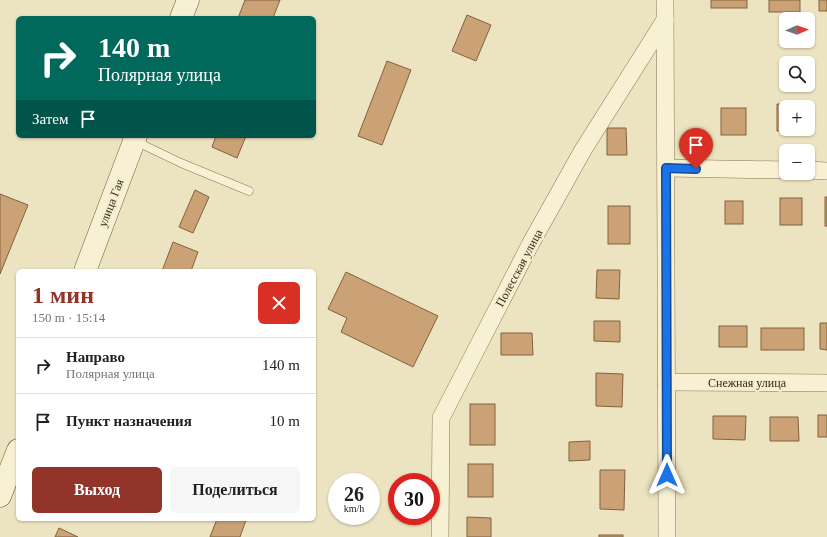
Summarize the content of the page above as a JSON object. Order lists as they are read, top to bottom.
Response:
{
  "streets": {
    "main road": ["улица Гая"],
    "street": ["Полесская улица", "Снежная улица"]
  },
  "north": "right",
  "page": {
    "map_buttons": ["+", "−"],
    "turn": ["140 m", "Полярная улица"],
    "then": "Затем",
    "heading": ["1 мин", "150 m · 15:14"],
    "list": [
      {
        "name": "Направо",
        "note": "Полярная улица",
        "value": "140 m"
      },
      {
        "name": "Пункт назначения",
        "value": "10 m"
      }
    ],
    "buttons": ["Выход", "Поделиться"],
    "speed": "26 km/h",
    "limit": "30"
  }
}
